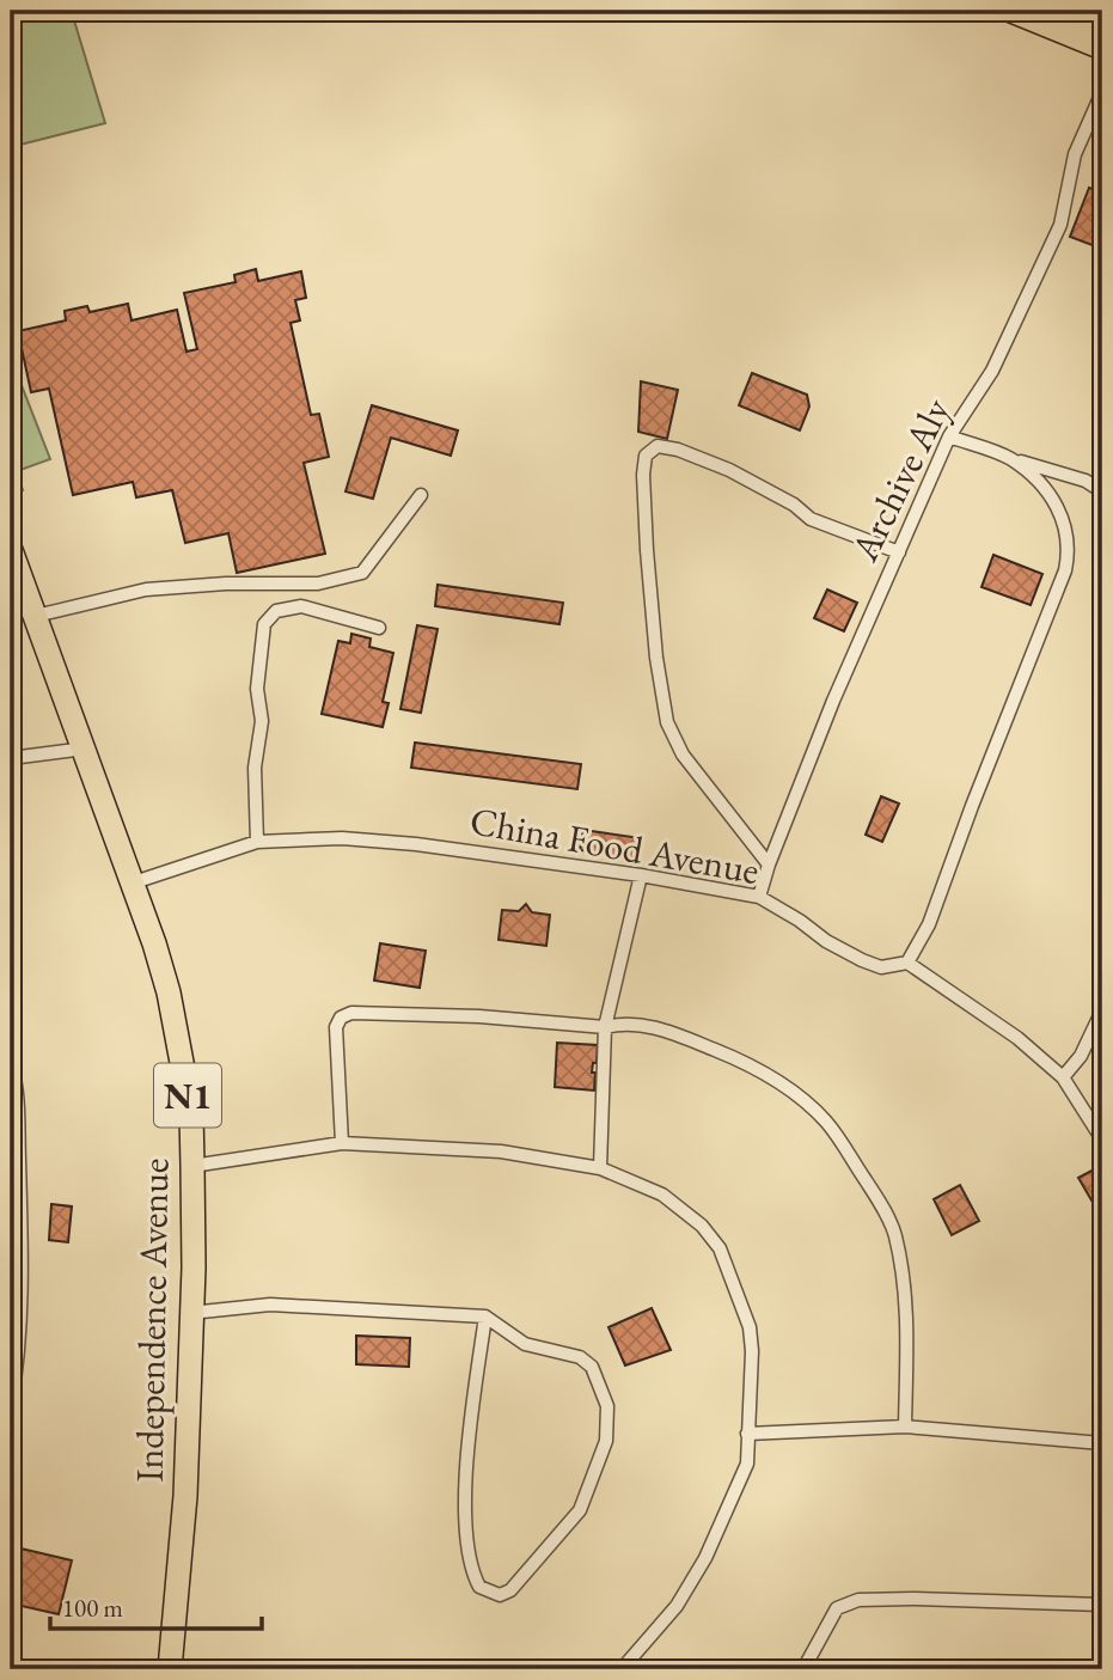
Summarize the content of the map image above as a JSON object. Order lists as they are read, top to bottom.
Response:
{
  "streets": {
    "highway": ["N1", "Independence Avenue"],
    "street": ["Archive Aly", "China Food Avenue"]
  },
  "crossings": [
    ["Archive Aly", "China Food Avenue"],
    ["China Food Avenue", "Independence Avenue"]
  ],
  "scale_bar": "100 m"
}
